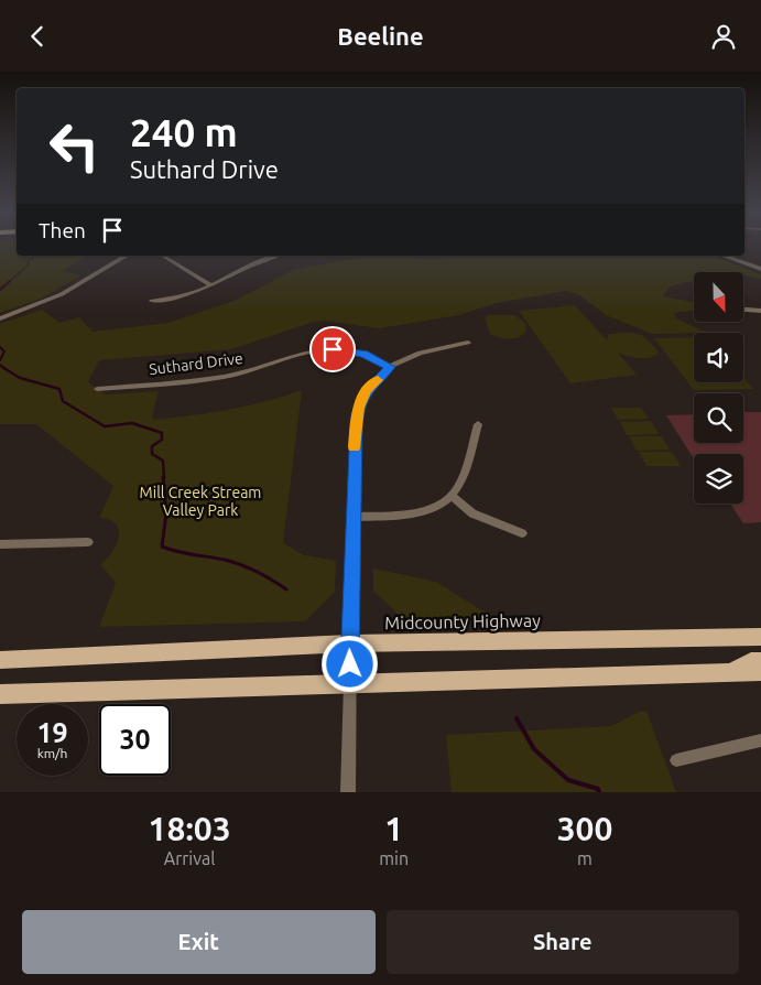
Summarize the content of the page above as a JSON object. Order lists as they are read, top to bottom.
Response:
{
  "streets": {
    "main road": ["Midcounty Highway"],
    "street": ["Suthard Drive"]
  },
  "parks": ["Mill Creek Stream Valley Park"],
  "north": "bottom",
  "page": {
    "header": "Beeline",
    "turn": ["240 m", "Suthard Drive"],
    "then": "Then",
    "speed": "19 km/h",
    "limit": "30",
    "eta": [
      "18:03",
      "Arrival",
      "1",
      "min",
      "300",
      "m"
    ],
    "buttons": ["Exit", "Share"]
  }
}
